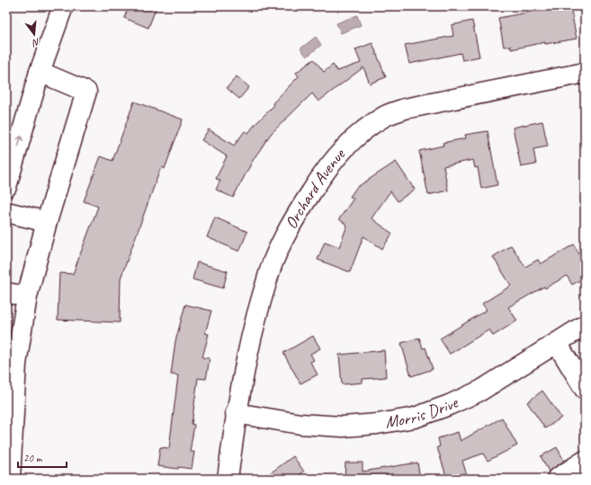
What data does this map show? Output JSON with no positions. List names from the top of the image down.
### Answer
{
  "streets": {
    "main road": ["Orchard Avenue", "Morris Drive"]
  },
  "crossings": [
    ["Orchard Avenue", "Morris Drive"]
  ],
  "scale_bar": "20 m",
  "north": "bottom"
}
